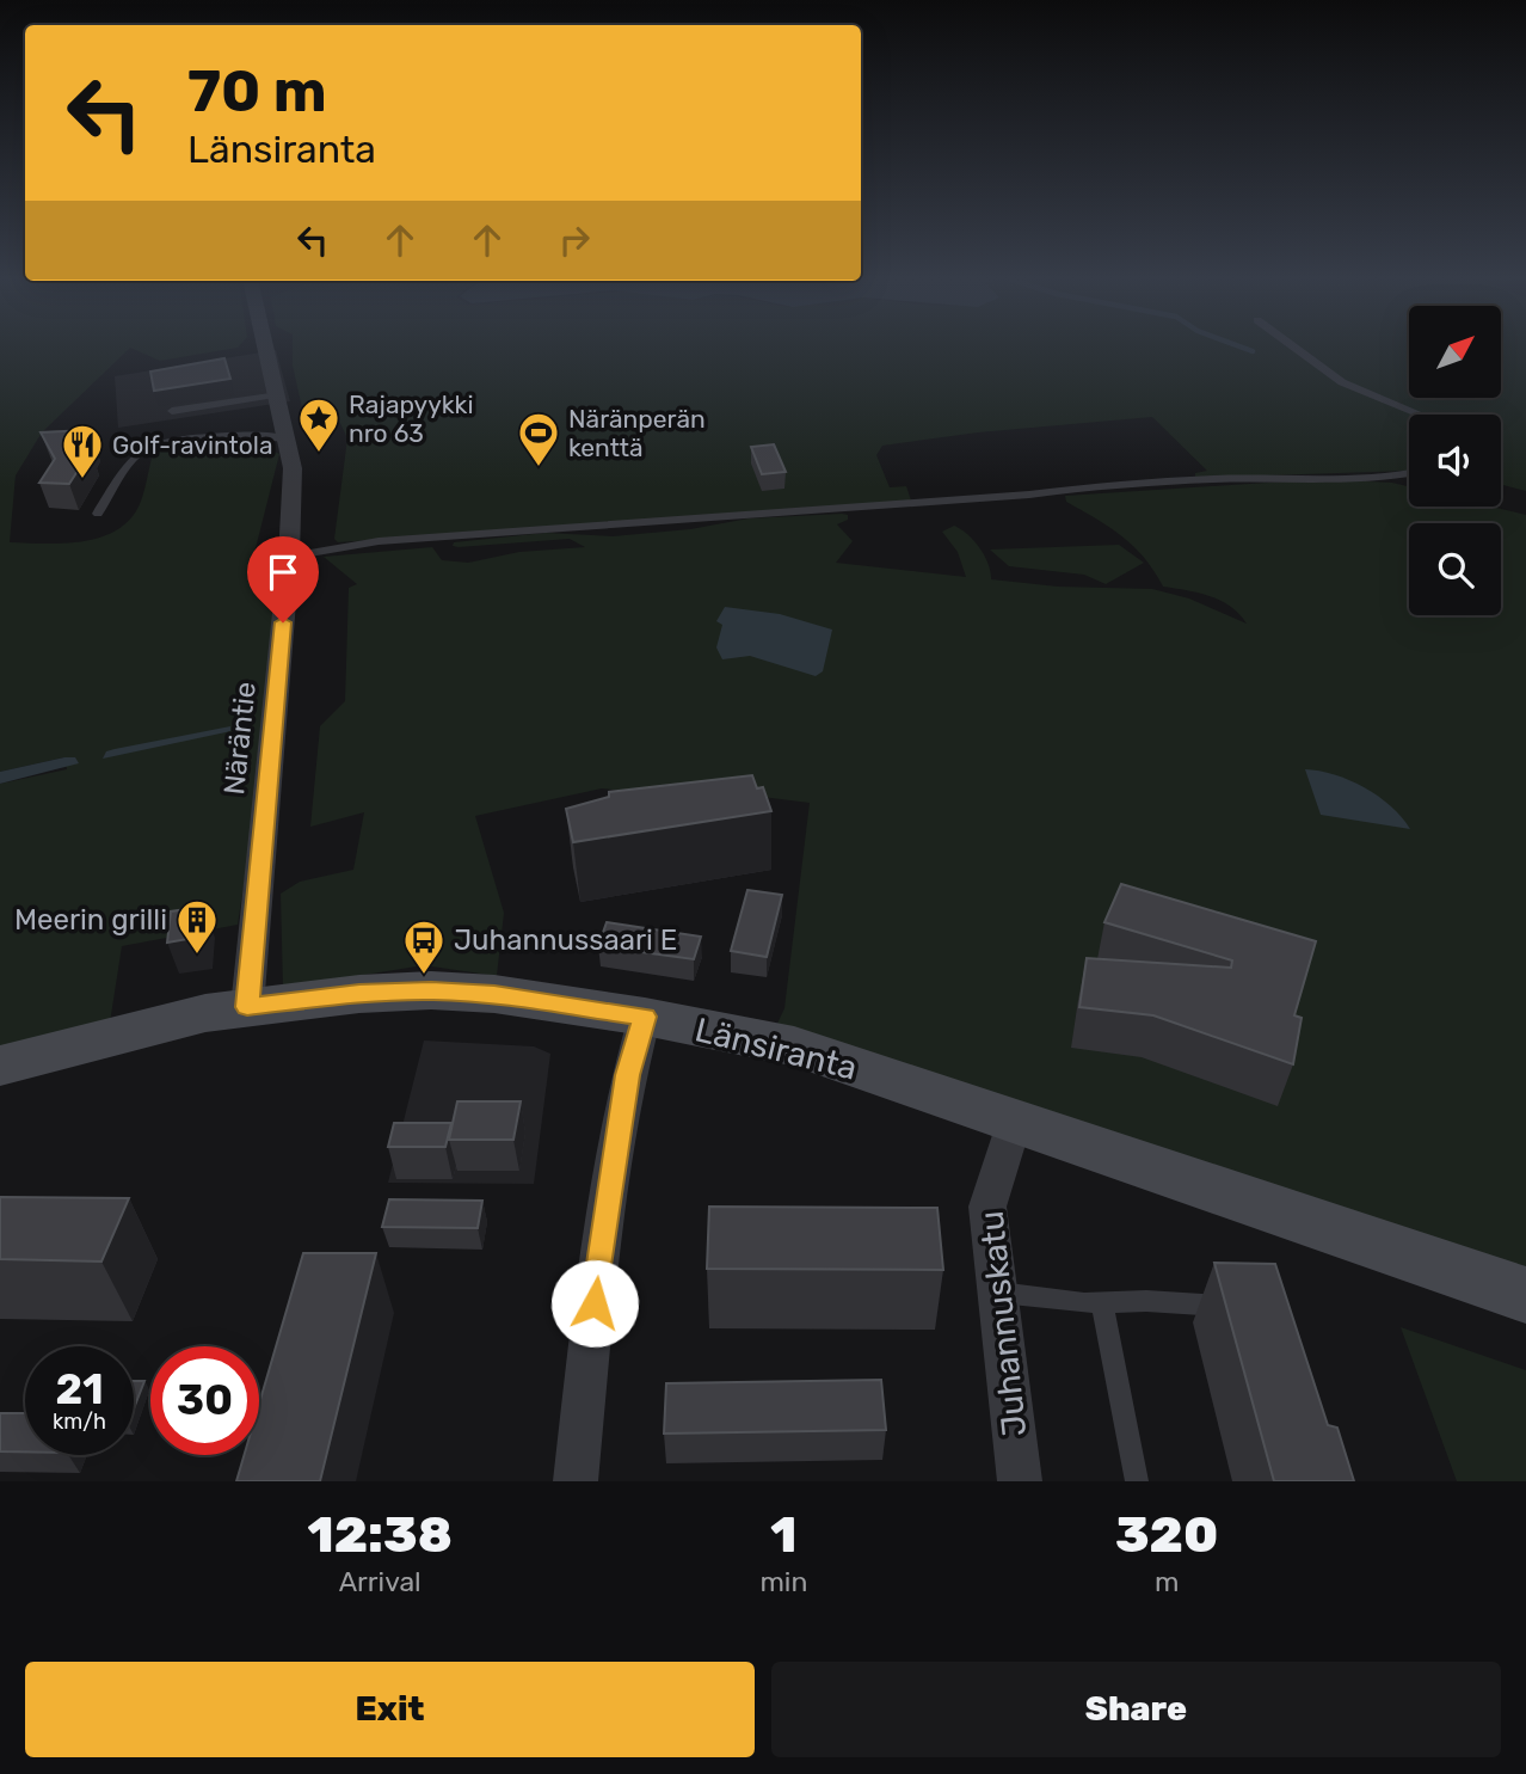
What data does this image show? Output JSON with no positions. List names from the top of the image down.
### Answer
{
  "streets": {
    "street": ["Näräntie", "Länsiranta", "Juhannuskatu"]
  },
  "crossings": [
    ["Näräntie", "Länsiranta"],
    ["Länsiranta", "Juhannuskatu"]
  ],
  "places": {
    "place": ["Rajapyykki nro 63"],
    "sports": ["Näränperän kenttä"],
    "restaurant": ["Golf-ravintola"],
    "building": ["Meerin grilli"],
    "bus stop": ["Juhannussaari E"]
  },
  "north": "top right",
  "page": {
    "turn": ["70 m", "Länsiranta"],
    "speed": "21 km/h",
    "limit": "30",
    "eta": [
      "12:38",
      "Arrival",
      "1",
      "min",
      "320",
      "m"
    ],
    "buttons": ["Exit", "Share"]
  }
}
